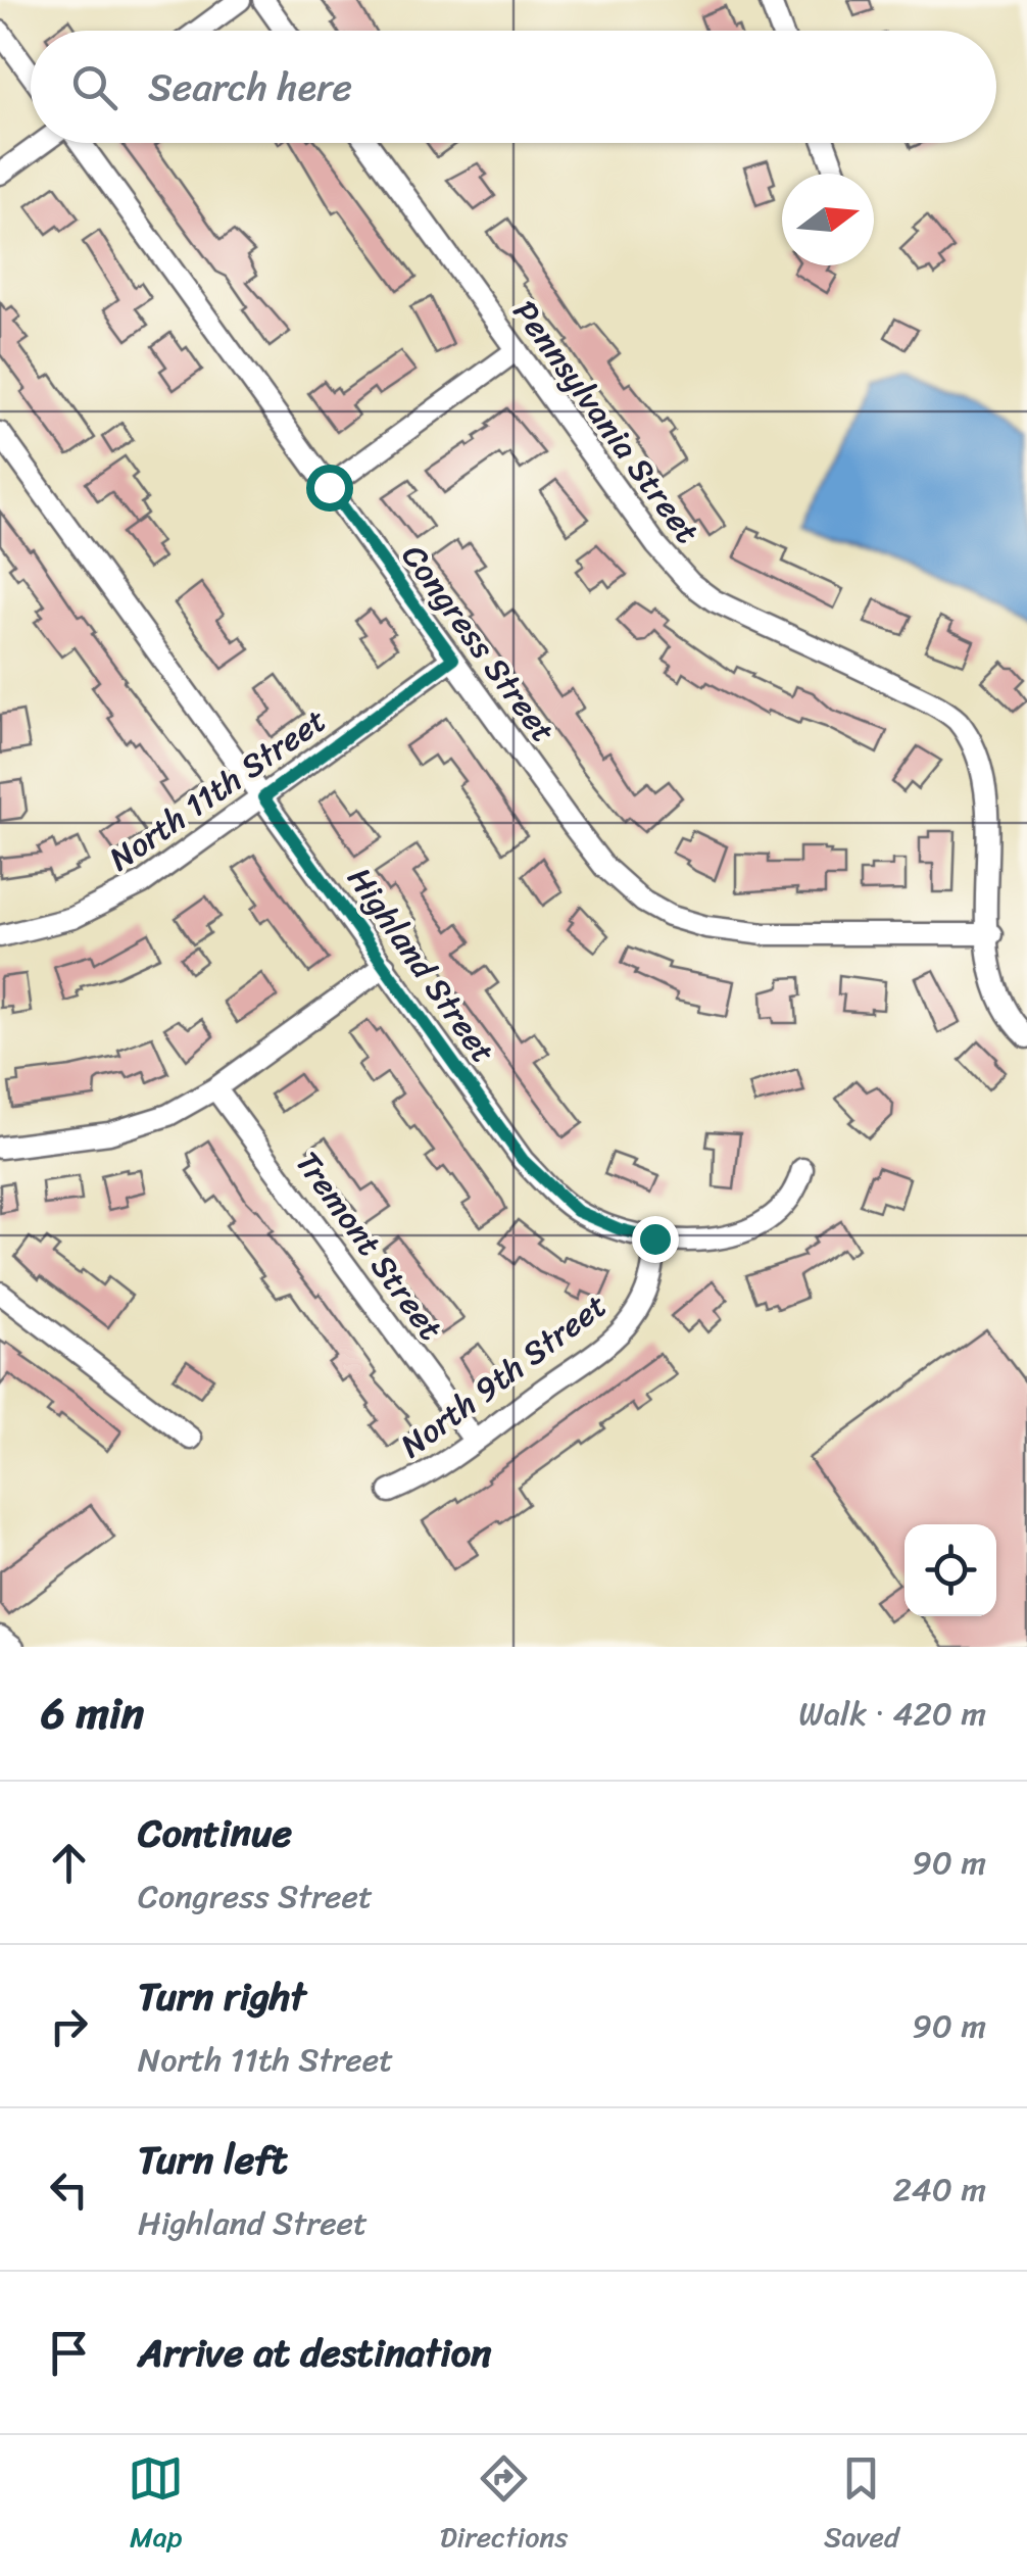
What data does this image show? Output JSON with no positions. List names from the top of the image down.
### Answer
{
  "streets": {
    "street": [
      "Pennsylvania Street",
      "Congress Street",
      "North 11th Street",
      "Highland Street",
      "Tremont Street",
      "North 9th Street"
    ]
  },
  "crossings": [
    ["Pennsylvania Street", "Congress Street"],
    ["Congress Street", "North 11th Street"],
    ["North 11th Street", "Highland Street"],
    ["Highland Street", "North 9th Street"],
    ["Tremont Street", "North 9th Street"]
  ],
  "north": "right",
  "page": {
    "search": "Search here",
    "heading": ["6 min", "Walk · 420 m"],
    "list": [
      ["Continue", "Congress Street", "90 m"],
      ["Turn right", "North 11th Street", "90 m"],
      ["Turn left", "Highland Street", "240 m"],
      "Arrive at destination"
    ],
    "nav": ["Map", "Directions", "Saved"]
  }
}
